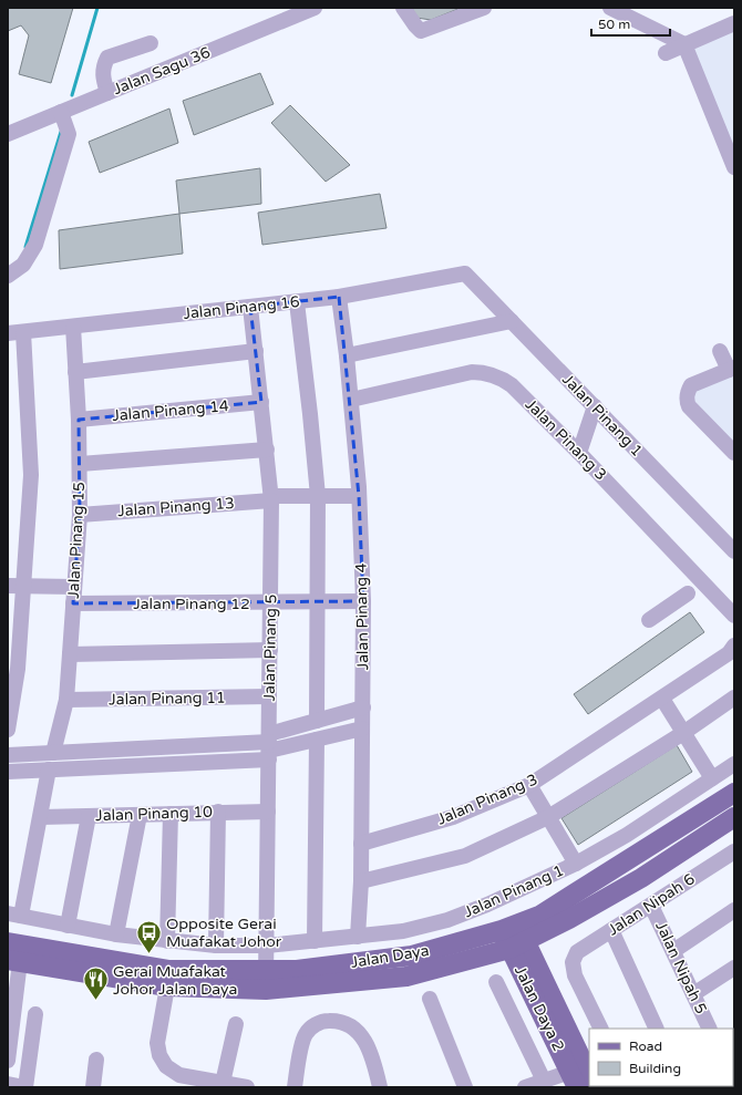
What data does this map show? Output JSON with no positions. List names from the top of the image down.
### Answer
{
  "streets": {
    "main road": ["Jalan Daya", "Jalan Daya 2"],
    "street": [
      "Jalan Sagu 36",
      "Jalan Pinang 16",
      "Jalan Pinang 14",
      "Jalan Pinang 1",
      "Jalan Pinang 3",
      "Jalan Pinang 13",
      "Jalan Pinang 15",
      "Jalan Pinang 12",
      "Jalan Pinang 4",
      "Jalan Pinang 5",
      "Jalan Pinang 11",
      "Jalan Pinang 10",
      "Jalan Nipah 6",
      "Jalan Nipah 5"
    ]
  },
  "crossings": [
    ["Jalan Pinang 16", "Jalan Pinang 1"],
    ["Jalan Pinang 16", "Jalan Pinang 15"],
    ["Jalan Pinang 16", "Jalan Pinang 4"],
    ["Jalan Pinang 16", "Jalan Pinang 5"],
    ["Jalan Pinang 14", "Jalan Pinang 15"],
    ["Jalan Pinang 14", "Jalan Pinang 5"],
    ["Jalan Pinang 1", "Jalan Pinang 4"],
    ["Jalan Pinang 1", "Jalan Pinang 5"],
    ["Jalan Pinang 3", "Jalan Pinang 4"],
    ["Jalan Pinang 13", "Jalan Pinang 15"],
    ["Jalan Pinang 13", "Jalan Pinang 4"],
    ["Jalan Pinang 13", "Jalan Pinang 5"],
    ["Jalan Pinang 15", "Jalan Pinang 12"],
    ["Jalan Pinang 15", "Jalan Pinang 11"],
    ["Jalan Pinang 12", "Jalan Pinang 4"],
    ["Jalan Pinang 12", "Jalan Pinang 5"],
    ["Jalan Pinang 5", "Jalan Pinang 11"],
    ["Jalan Pinang 5", "Jalan Pinang 10"],
    ["Jalan Pinang 5", "Jalan Daya"],
    ["Jalan Nipah 6", "Jalan Nipah 5"],
    ["Jalan Daya", "Jalan Daya 2"]
  ],
  "places": {
    "bus stop": ["Opposite Gerai Muafakat Johor"],
    "restaurant": ["Gerai Muafakat Johor Jalan Daya"]
  },
  "legend": ["Road", "Building"],
  "scale_bar": "50 m"
}
